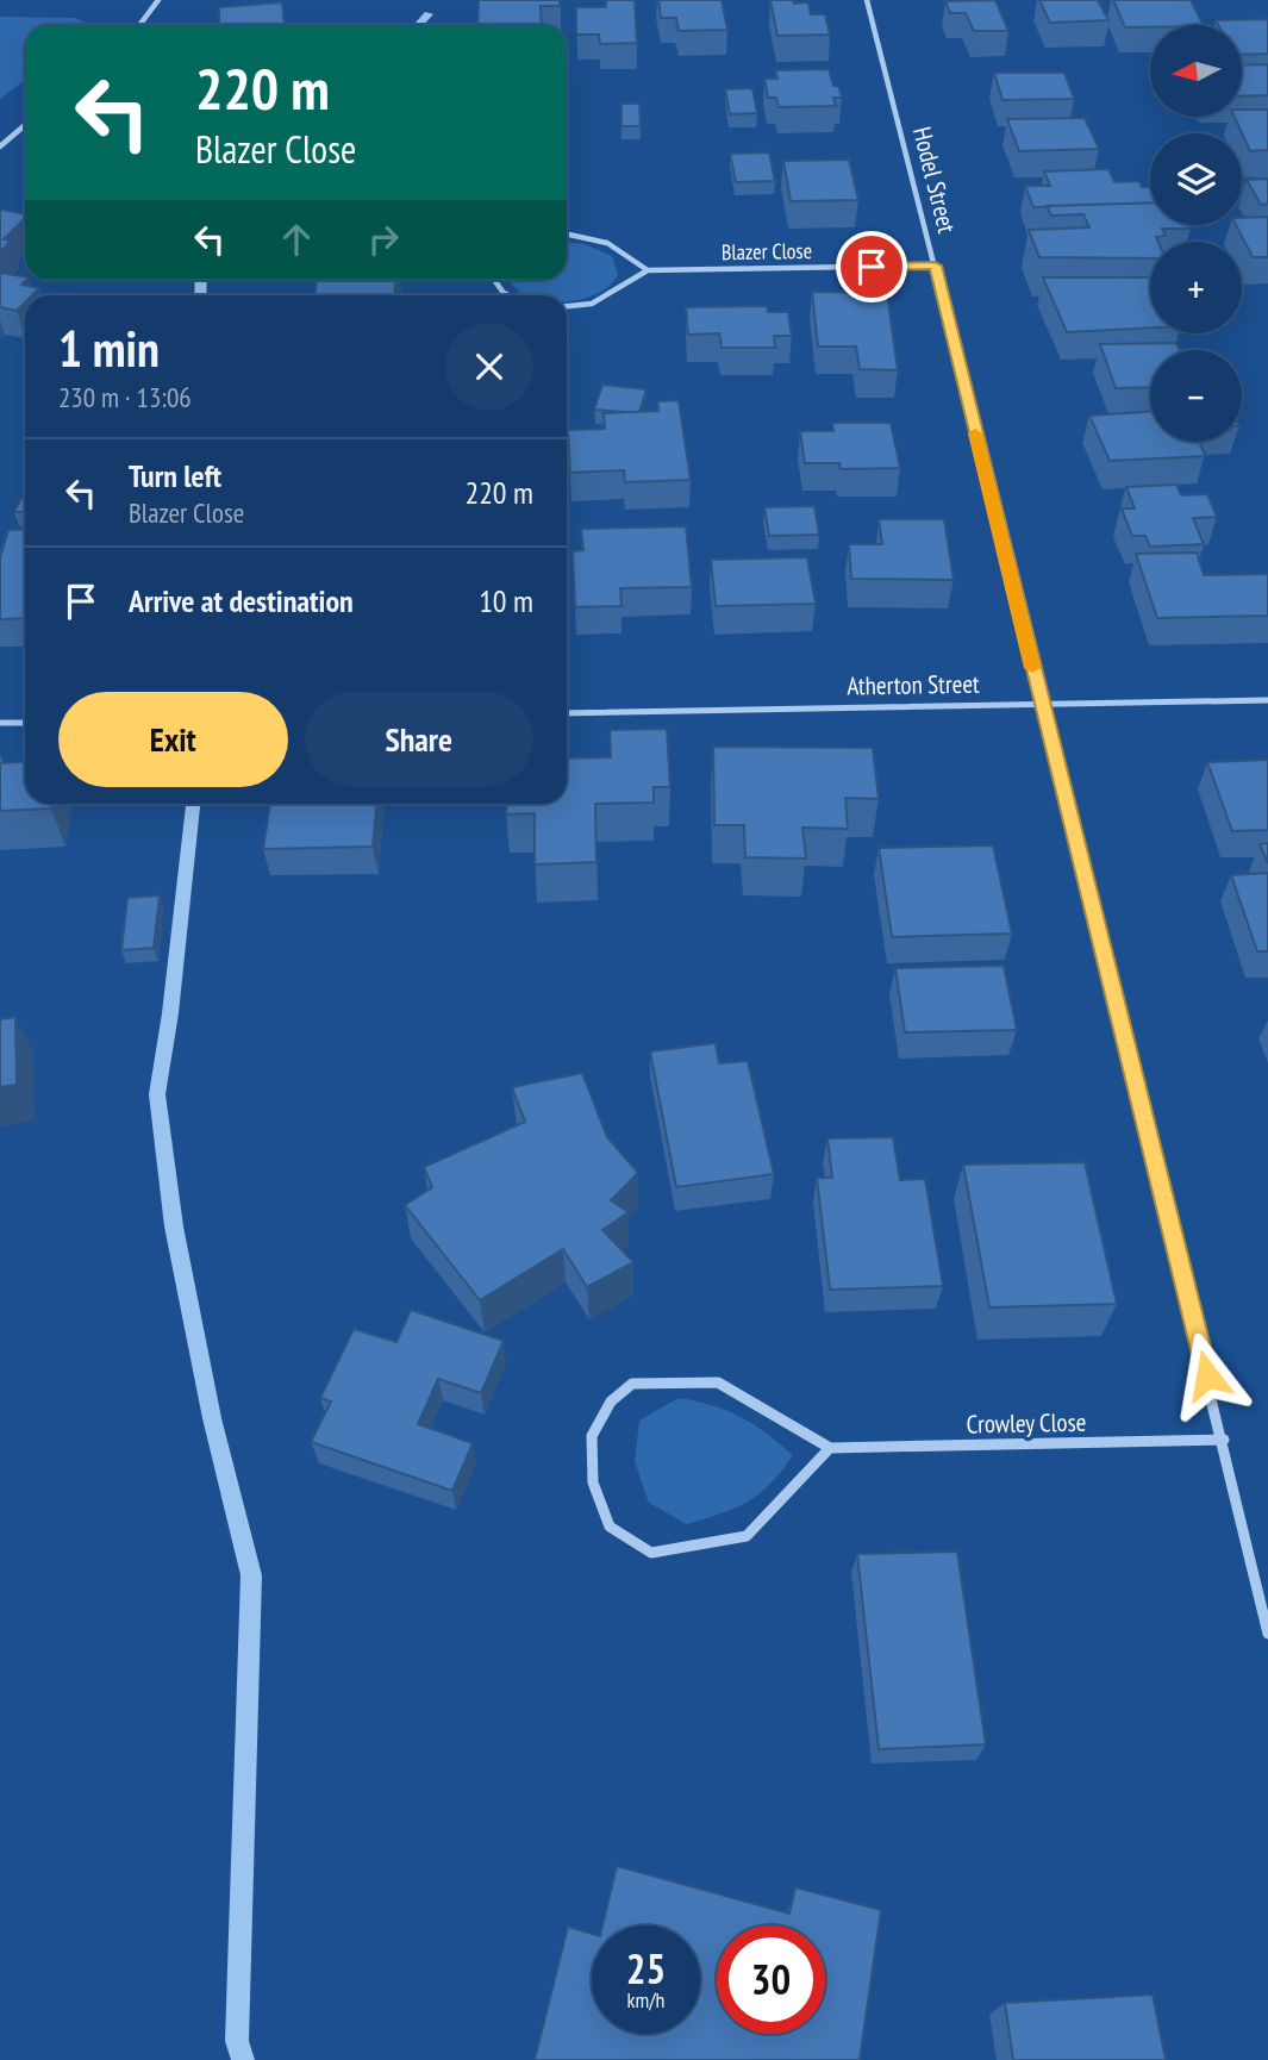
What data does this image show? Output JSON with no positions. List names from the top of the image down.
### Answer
{
  "streets": {
    "street": [
      "Hodel Street",
      "Blazer Close",
      "Atherton Street",
      "Crowley Close"
    ]
  },
  "crossings": [
    ["Hodel Street", "Blazer Close"],
    ["Hodel Street", "Atherton Street"],
    ["Hodel Street", "Crowley Close"]
  ],
  "north": "left",
  "page": {
    "map_buttons": ["+", "−"],
    "turn": ["220 m", "Blazer Close"],
    "heading": ["1 min", "230 m · 13:06"],
    "list": [
      {
        "name": "Turn left",
        "note": "Blazer Close",
        "value": "220 m"
      },
      {
        "name": "Arrive at destination",
        "value": "10 m"
      }
    ],
    "buttons": ["Exit", "Share"],
    "speed": "25 km/h",
    "limit": "30"
  }
}
